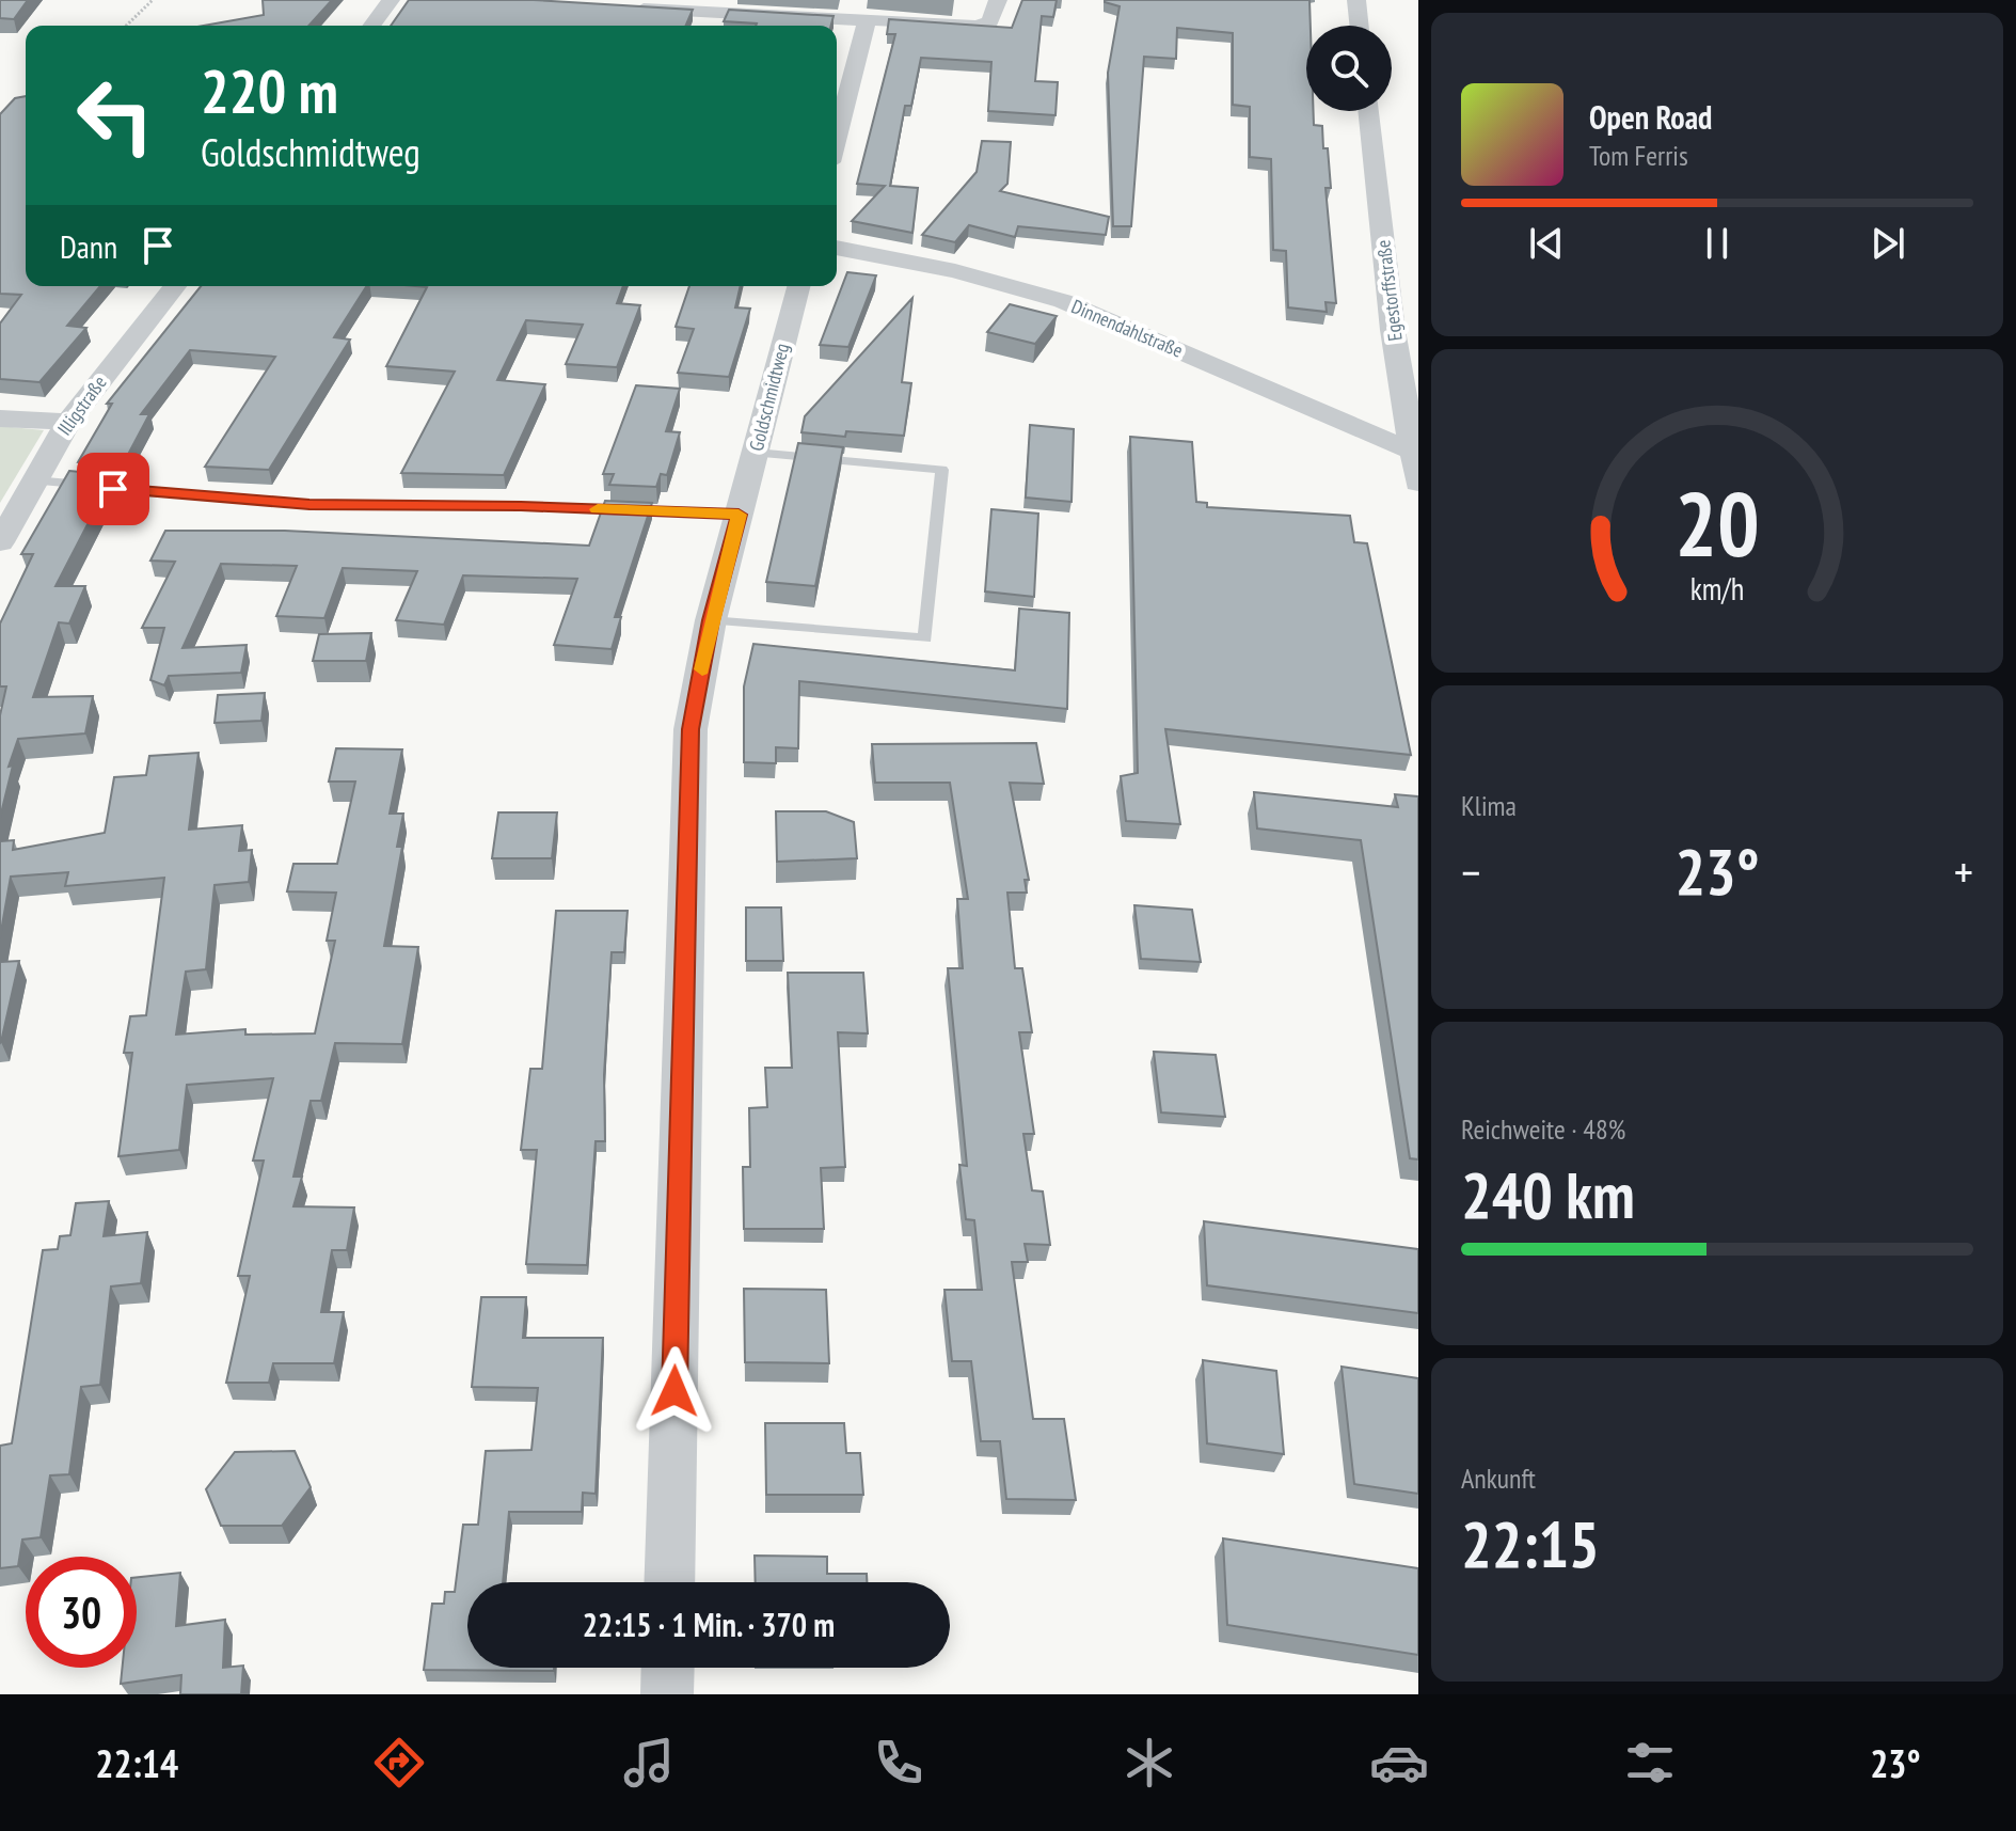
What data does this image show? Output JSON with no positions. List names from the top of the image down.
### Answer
{
  "streets": {
    "street": [
      "Egestorffstraße",
      "Dinnendahlstraße",
      "Goldschmidtweg",
      "Illigstraße"
    ]
  },
  "crossings": [
    ["Egestorffstraße", "Dinnendahlstraße"]
  ],
  "page": {
    "turn": ["220 m", "Goldschmidtweg"],
    "song": ["Open Road", "Tom Ferris"],
    "then": "Dann",
    "tile": [
      "Klima",
      ["Reichweite · 48%", "240 km"],
      ["Ankunft", "22:15"]
    ],
    "heat": ["−", "23°", "+"],
    "limit": "30",
    "trip": "22:15 · 1 Min. · 370 m",
    "tabs": ["22:14", "23°"],
    "gauge": ["20", "km/h"]
  }
}
